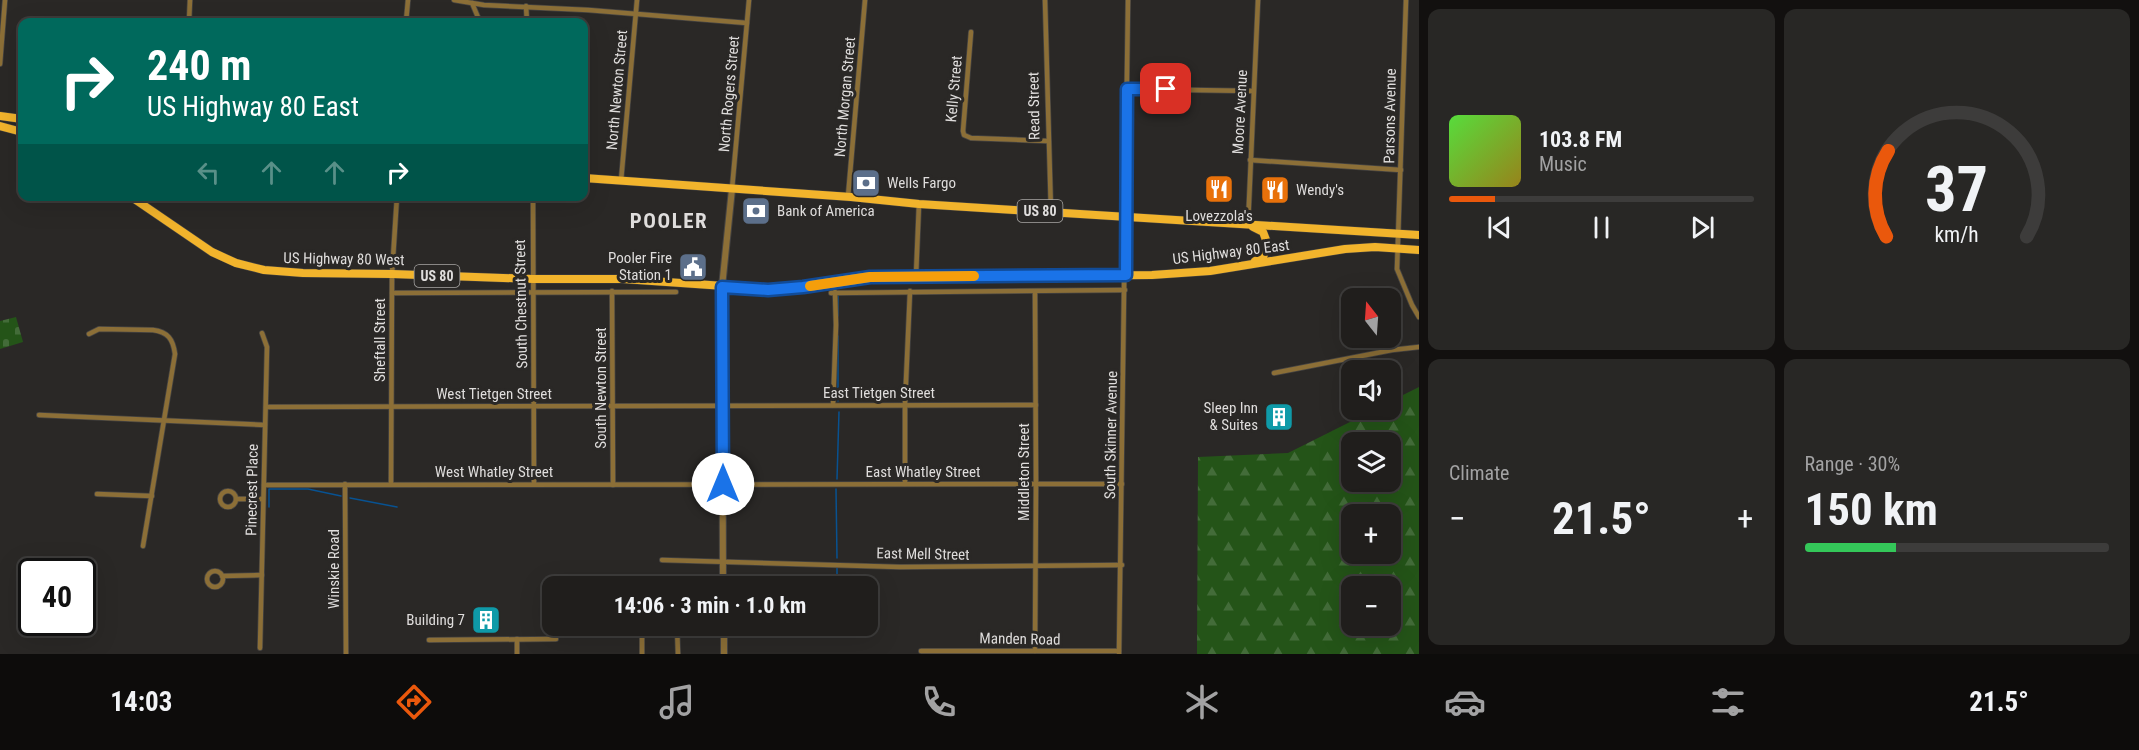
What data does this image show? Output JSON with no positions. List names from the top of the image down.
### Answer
{
  "streets": {
    "main road": ["US 80", "US Highway 80 East", "US Highway 80 West"],
    "street": [
      "Kelly Street",
      "North Newton Street",
      "North Rogers Street",
      "North Morgan Street",
      "Read Street",
      "Moore Avenue",
      "Parsons Avenue",
      "South Chestnut Street",
      "Sheftall Street",
      "South Newton Street",
      "East Tietgen Street",
      "West Tietgen Street",
      "South Skinner Avenue",
      "West Whatley Street",
      "East Whatley Street",
      "Middleton Street",
      "Pinecrest Place",
      "East Mell Street",
      "Winskie Road",
      "Manden Road"
    ]
  },
  "crossings": [
    ["Kelly Street", "Read Street"],
    ["North Newton Street", "US 80"],
    ["North Rogers Street", "US 80"],
    ["North Rogers Street", "US Highway 80 East"],
    ["North Morgan Street", "US Highway 80 East"],
    ["Read Street", "US Highway 80 East"],
    ["Moore Avenue", "US Highway 80 East"],
    ["Parsons Avenue", "US Highway 80 East"],
    ["US 80", "US Highway 80 East"],
    ["US Highway 80 East", "US Highway 80 West"],
    ["US Highway 80 East", "South Skinner Avenue"],
    ["US Highway 80 West", "South Chestnut Street"],
    ["US Highway 80 West", "Sheftall Street"],
    ["South Chestnut Street", "West Tietgen Street"],
    ["South Chestnut Street", "West Whatley Street"],
    ["Sheftall Street", "West Tietgen Street"],
    ["Sheftall Street", "West Whatley Street"],
    ["South Newton Street", "West Tietgen Street"],
    ["South Newton Street", "West Whatley Street"],
    ["East Tietgen Street", "West Tietgen Street"],
    ["East Tietgen Street", "Middleton Street"],
    ["West Tietgen Street", "Pinecrest Place"],
    ["South Skinner Avenue", "East Whatley Street"],
    ["South Skinner Avenue", "East Mell Street"],
    ["South Skinner Avenue", "Manden Road"],
    ["West Whatley Street", "East Whatley Street"],
    ["West Whatley Street", "Pinecrest Place"],
    ["West Whatley Street", "Winskie Road"],
    ["East Whatley Street", "Middleton Street"],
    ["Middleton Street", "East Mell Street"],
    ["Middleton Street", "Manden Road"]
  ],
  "districts": ["POOLER"],
  "places": {
    "bank": ["Wells Fargo", "Bank of America"],
    "restaurant": ["Lovezzola's", "Wendy's"],
    "public building": ["Pooler Fire Station 1"],
    "building": ["Sleep Inn & Suites", "Building 7"]
  },
  "north": "top",
  "page": {
    "turn": ["240 m", "US Highway 80 East"],
    "song": ["103.8 FM", "Music"],
    "map_buttons": ["+", "−"],
    "tile": [
      "Climate",
      ["Range · 30%", "150 km"]
    ],
    "heat": ["−", "21.5°", "+"],
    "limit": "40",
    "trip": "14:06 · 3 min · 1.0 km",
    "tabs": ["14:03", "21.5°"],
    "gauge": ["37", "km/h"]
  }
}
